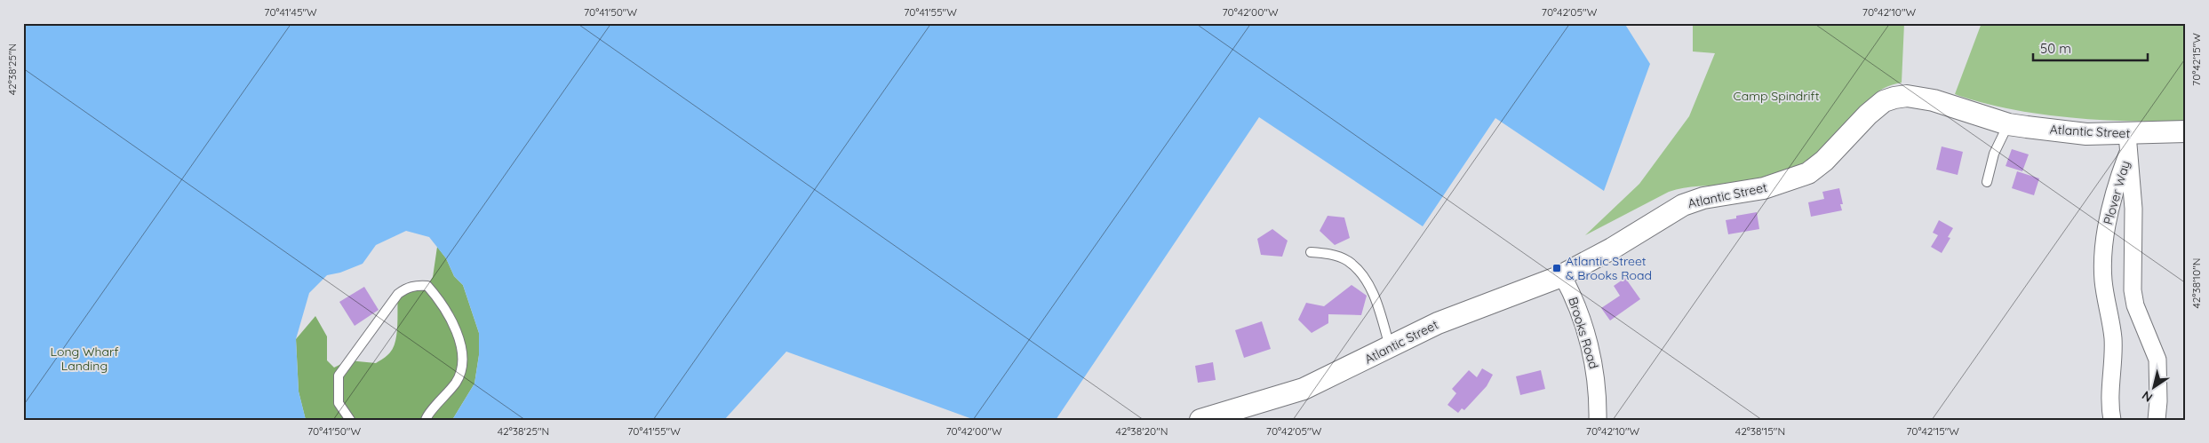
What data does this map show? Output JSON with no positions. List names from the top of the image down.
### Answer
{
  "streets": {
    "street": ["Atlantic Street", "Plover Way", "Brooks Road"]
  },
  "crossings": [
    ["Atlantic Street", "Brooks Road"]
  ],
  "parks": ["Camp Spindrift", "Long Wharf Landing"],
  "places": {
    "transit": ["Atlantic Street & Brooks Road"]
  },
  "scale_bar": "50 m",
  "north": "bottom left",
  "coordinates": [
    "70°41'45\"W",
    "70°41'50\"W",
    "70°41'55\"W",
    "70°42'00\"W",
    "70°42'05\"W",
    "70°42'10\"W",
    "70°42'15\"W",
    "42°38'25\"N",
    "42°38'10\"N",
    "42°38'20\"N",
    "42°38'15\"N"
  ]
}
